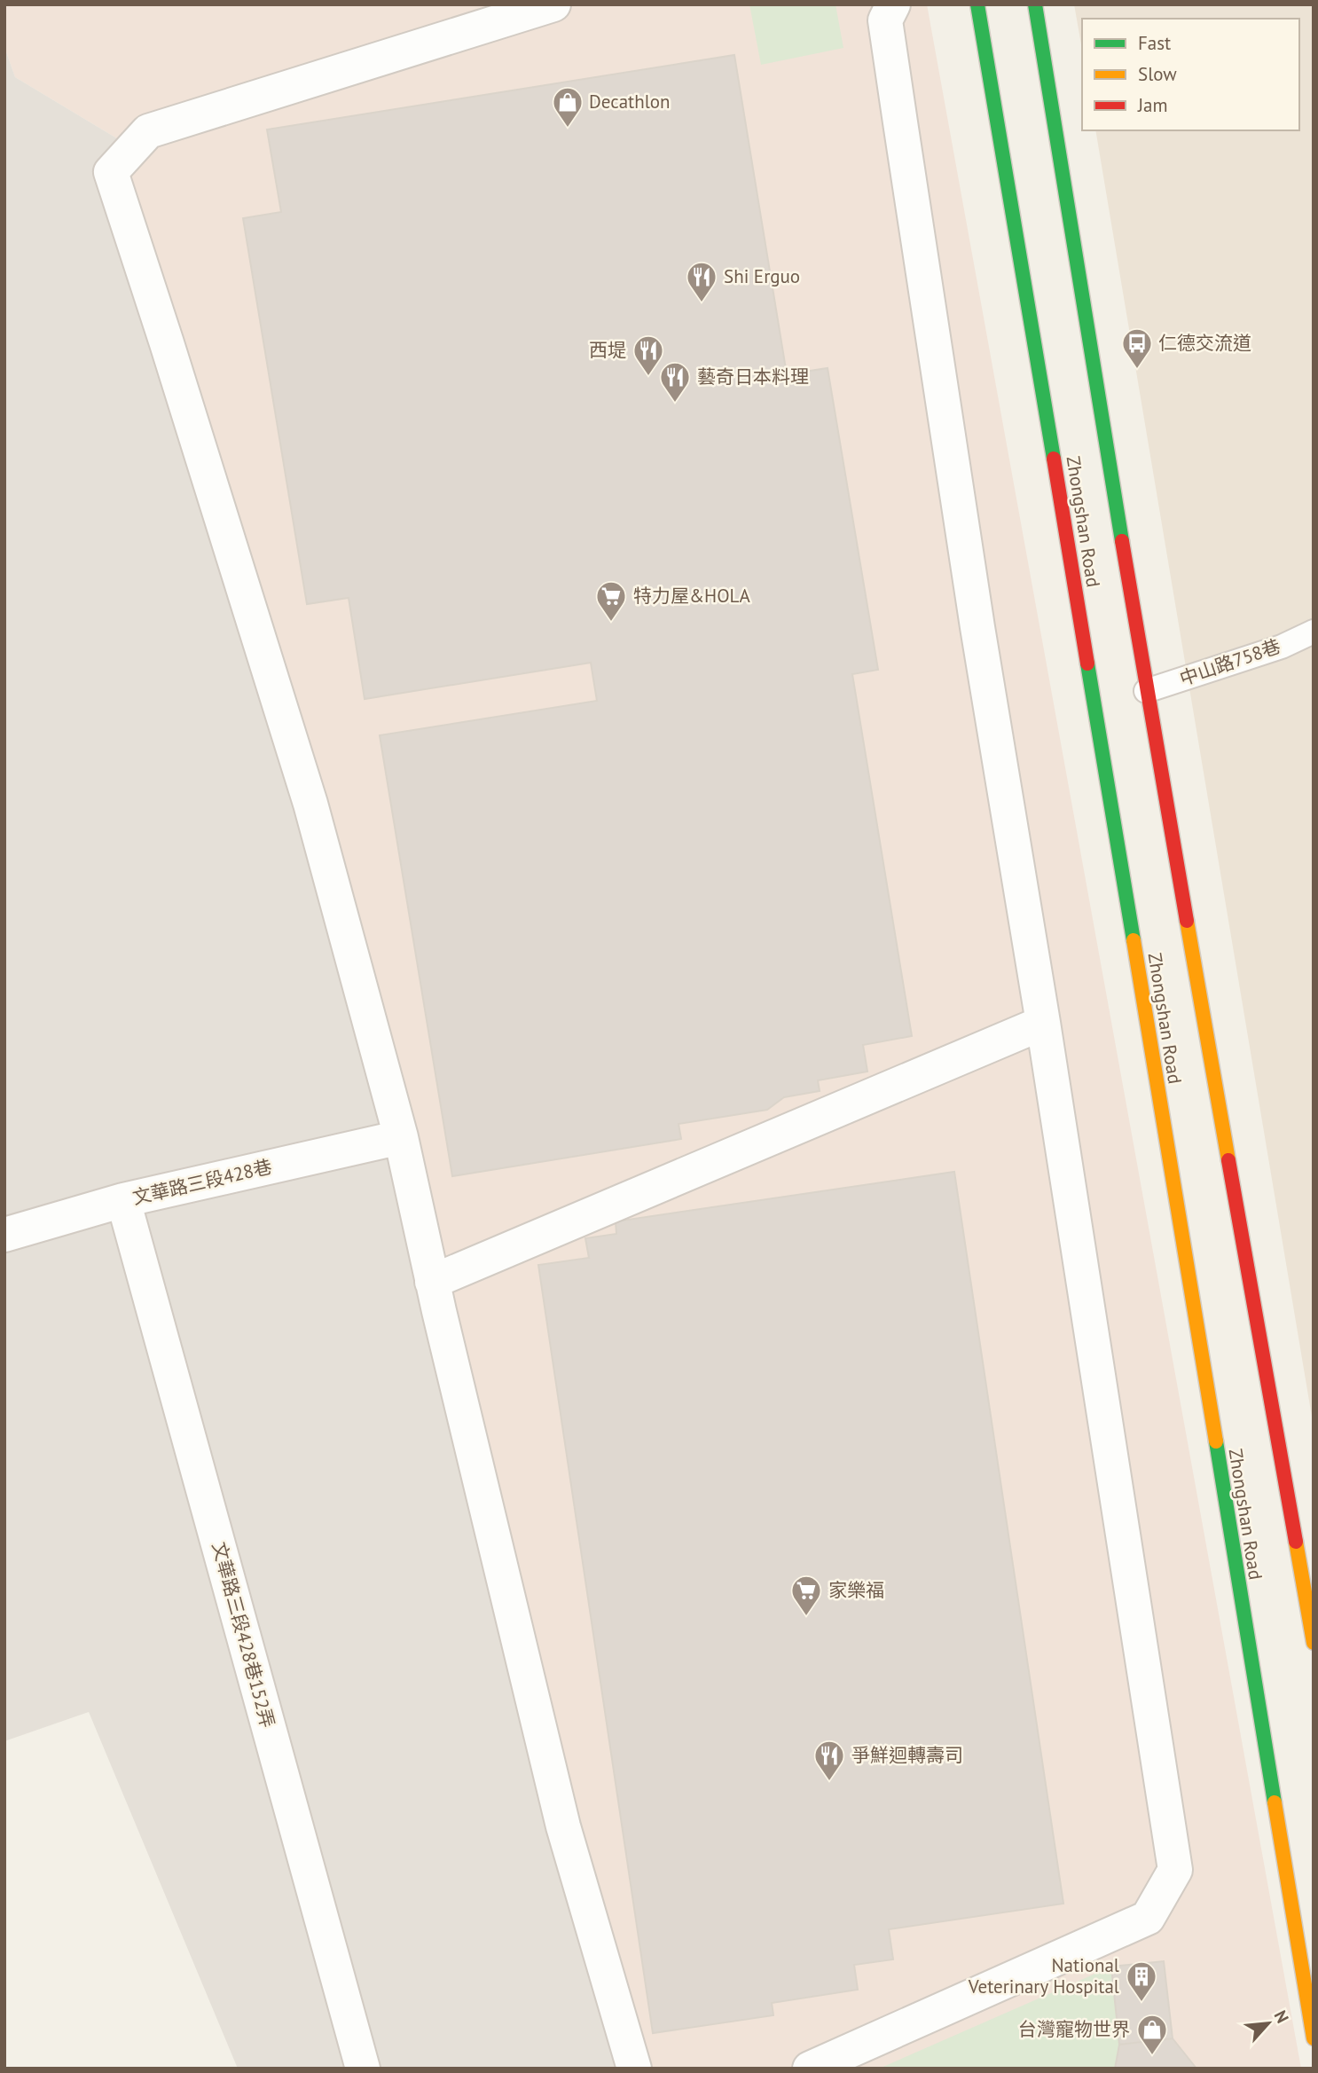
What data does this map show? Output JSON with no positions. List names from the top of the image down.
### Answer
{
  "streets": {
    "main road": ["Zhongshan Road"],
    "street": ["文華路三段428巷", "文華路三段428巷152弄"],
    "lane": ["中山路758巷"]
  },
  "crossings": [
    ["Zhongshan Road", "中山路758巷"],
    ["文華路三段428巷", "文華路三段428巷152弄"]
  ],
  "places": {
    "shop": ["Decathlon", "台灣寵物世界"],
    "restaurant": [
      "Shi Erguo",
      "西堤",
      "藝奇日本料理",
      "爭鮮迴轉壽司"
    ],
    "bus stop": ["仁德交流道"],
    "supermarket": ["特力屋&HOLA", "家樂福"],
    "building": ["National Veterinary Hospital"]
  },
  "legend": ["Fast", "Slow", "Jam"],
  "north": "top right"
}
